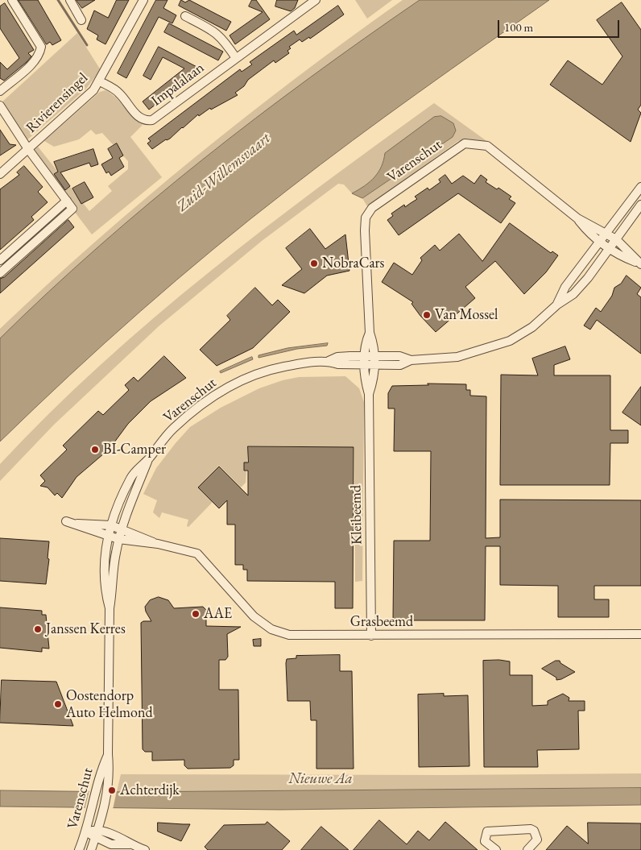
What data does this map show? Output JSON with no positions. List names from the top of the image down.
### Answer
{
  "streets": {
    "street": [
      "Impalalaan",
      "Rivierensingel",
      "Varenschut",
      "Kleibeemd",
      "Grasbeemd"
    ]
  },
  "crossings": [
    ["Impalalaan", "Rivierensingel"],
    ["Varenschut", "Kleibeemd"],
    ["Varenschut", "Grasbeemd"],
    ["Kleibeemd", "Grasbeemd"]
  ],
  "water": ["Zuid-Willemsvaart", "Nieuwe Aa"],
  "places": [
    "NobraCars",
    "Van Mossel",
    "BI-Camper",
    "AAE",
    "Janssen Kerres",
    "Oostendorp Auto Helmond",
    "Achterdijk"
  ],
  "scale_bar": "100 m"
}
